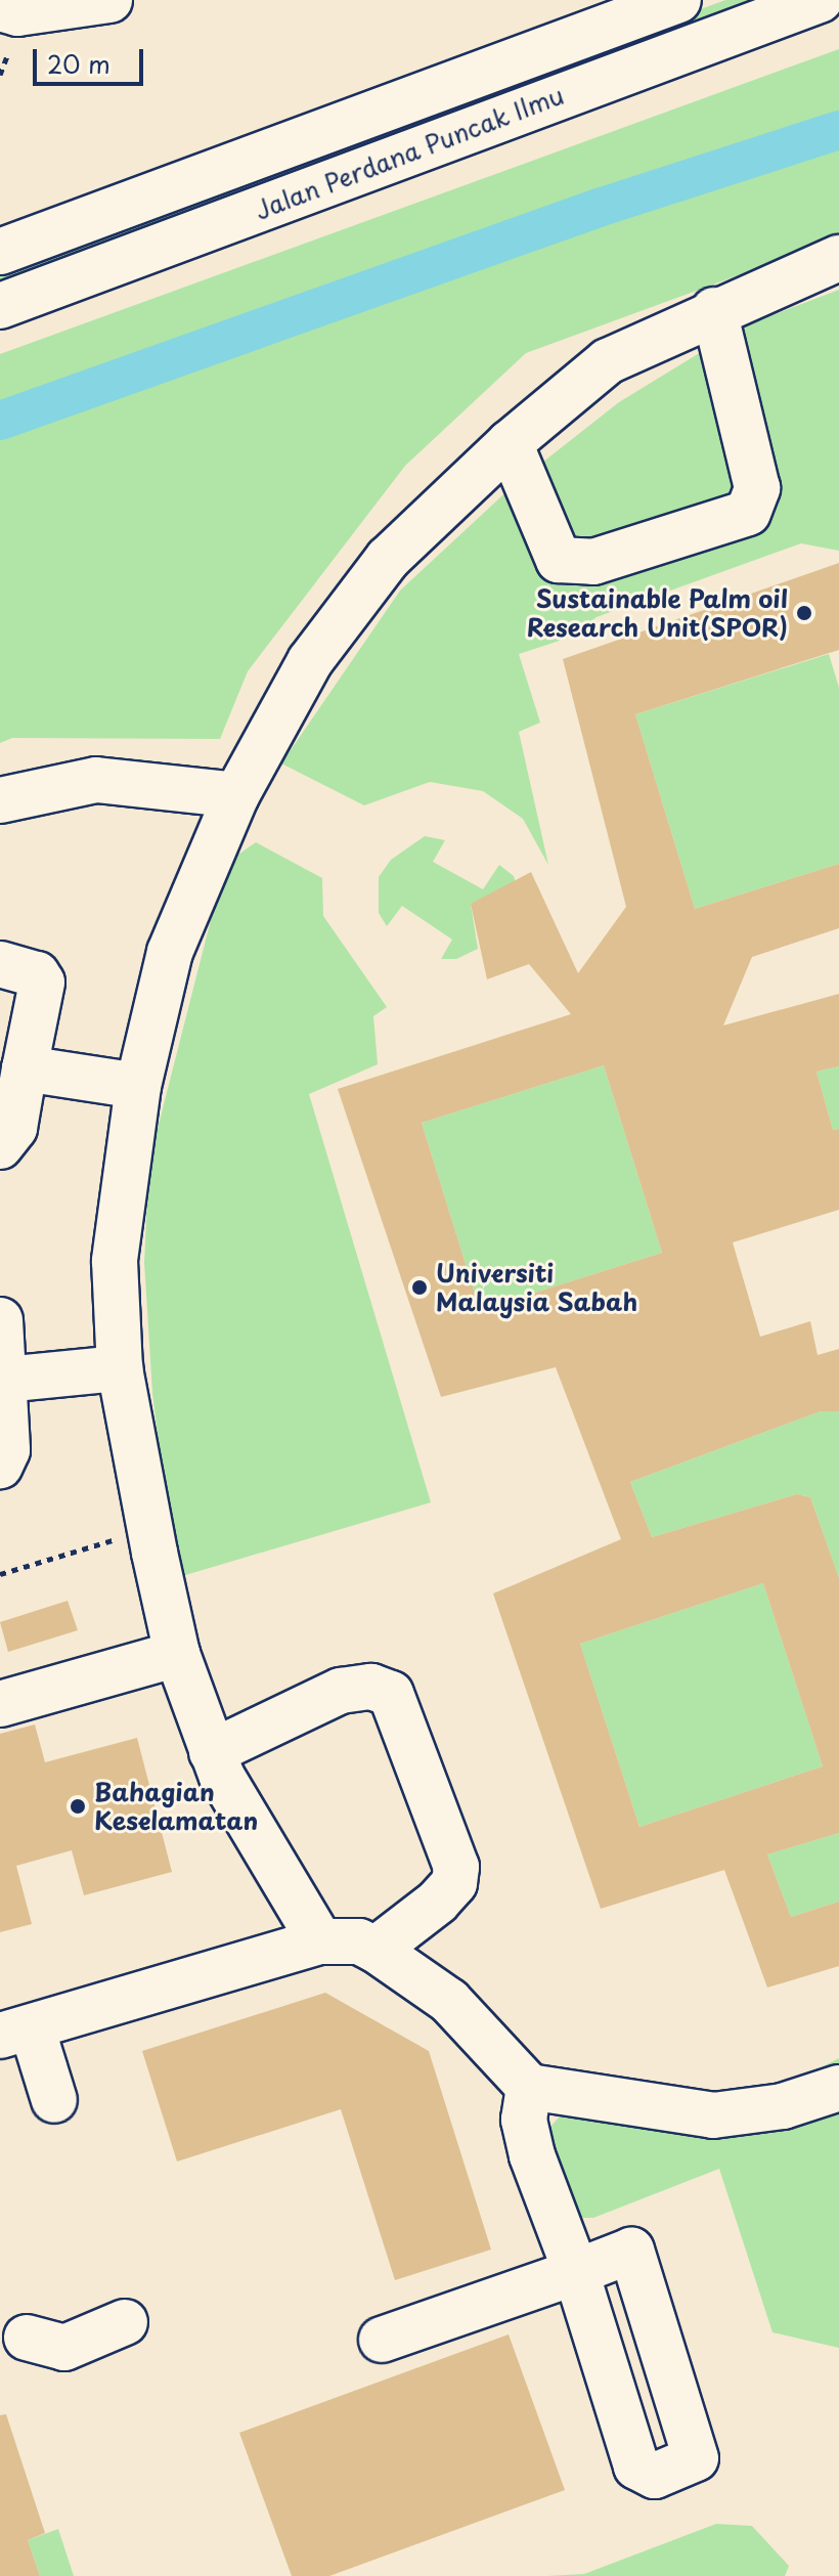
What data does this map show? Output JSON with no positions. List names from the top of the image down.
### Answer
{
  "streets": {
    "street": ["Jalan Perdana Puncak Ilmu"]
  },
  "places": ["Sustainable Palm oil Research Unit(SPOR)", "Universiti Malaysia Sabah", "Bahagian Keselamatan"],
  "scale_bar": "20 m"
}
